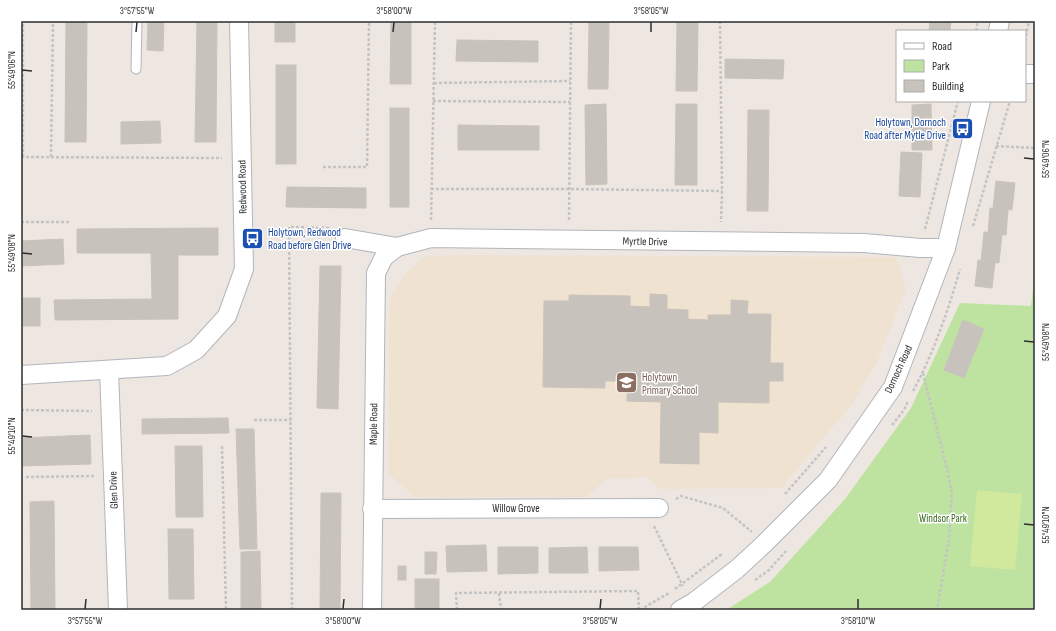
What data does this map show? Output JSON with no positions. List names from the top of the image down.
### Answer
{
  "streets": {
    "street": [
      "Redwood Road",
      "Myrtle Drive",
      "Dornoch Road",
      "Maple Road",
      "Glen Drive",
      "Willow Grove"
    ]
  },
  "crossings": [
    ["Redwood Road", "Glen Drive"],
    ["Myrtle Drive", "Dornoch Road"],
    ["Myrtle Drive", "Maple Road"],
    ["Maple Road", "Willow Grove"]
  ],
  "parks": ["Windsor Park"],
  "places": {
    "bus stop": ["Holytown, Dornoch Road after Mytle Drive", "Holytown, Redwood Road before Glen Drive"],
    "school or university": ["Holytown Primary School"]
  },
  "legend": ["Road", "Park", "Building"],
  "coordinates": [
    "3°57'55\"W",
    "3°58'00\"W",
    "3°58'05\"W",
    "55°49'06\"N",
    "55°49'08\"N",
    "55°49'10\"N",
    "3°58'10\"W"
  ]
}
